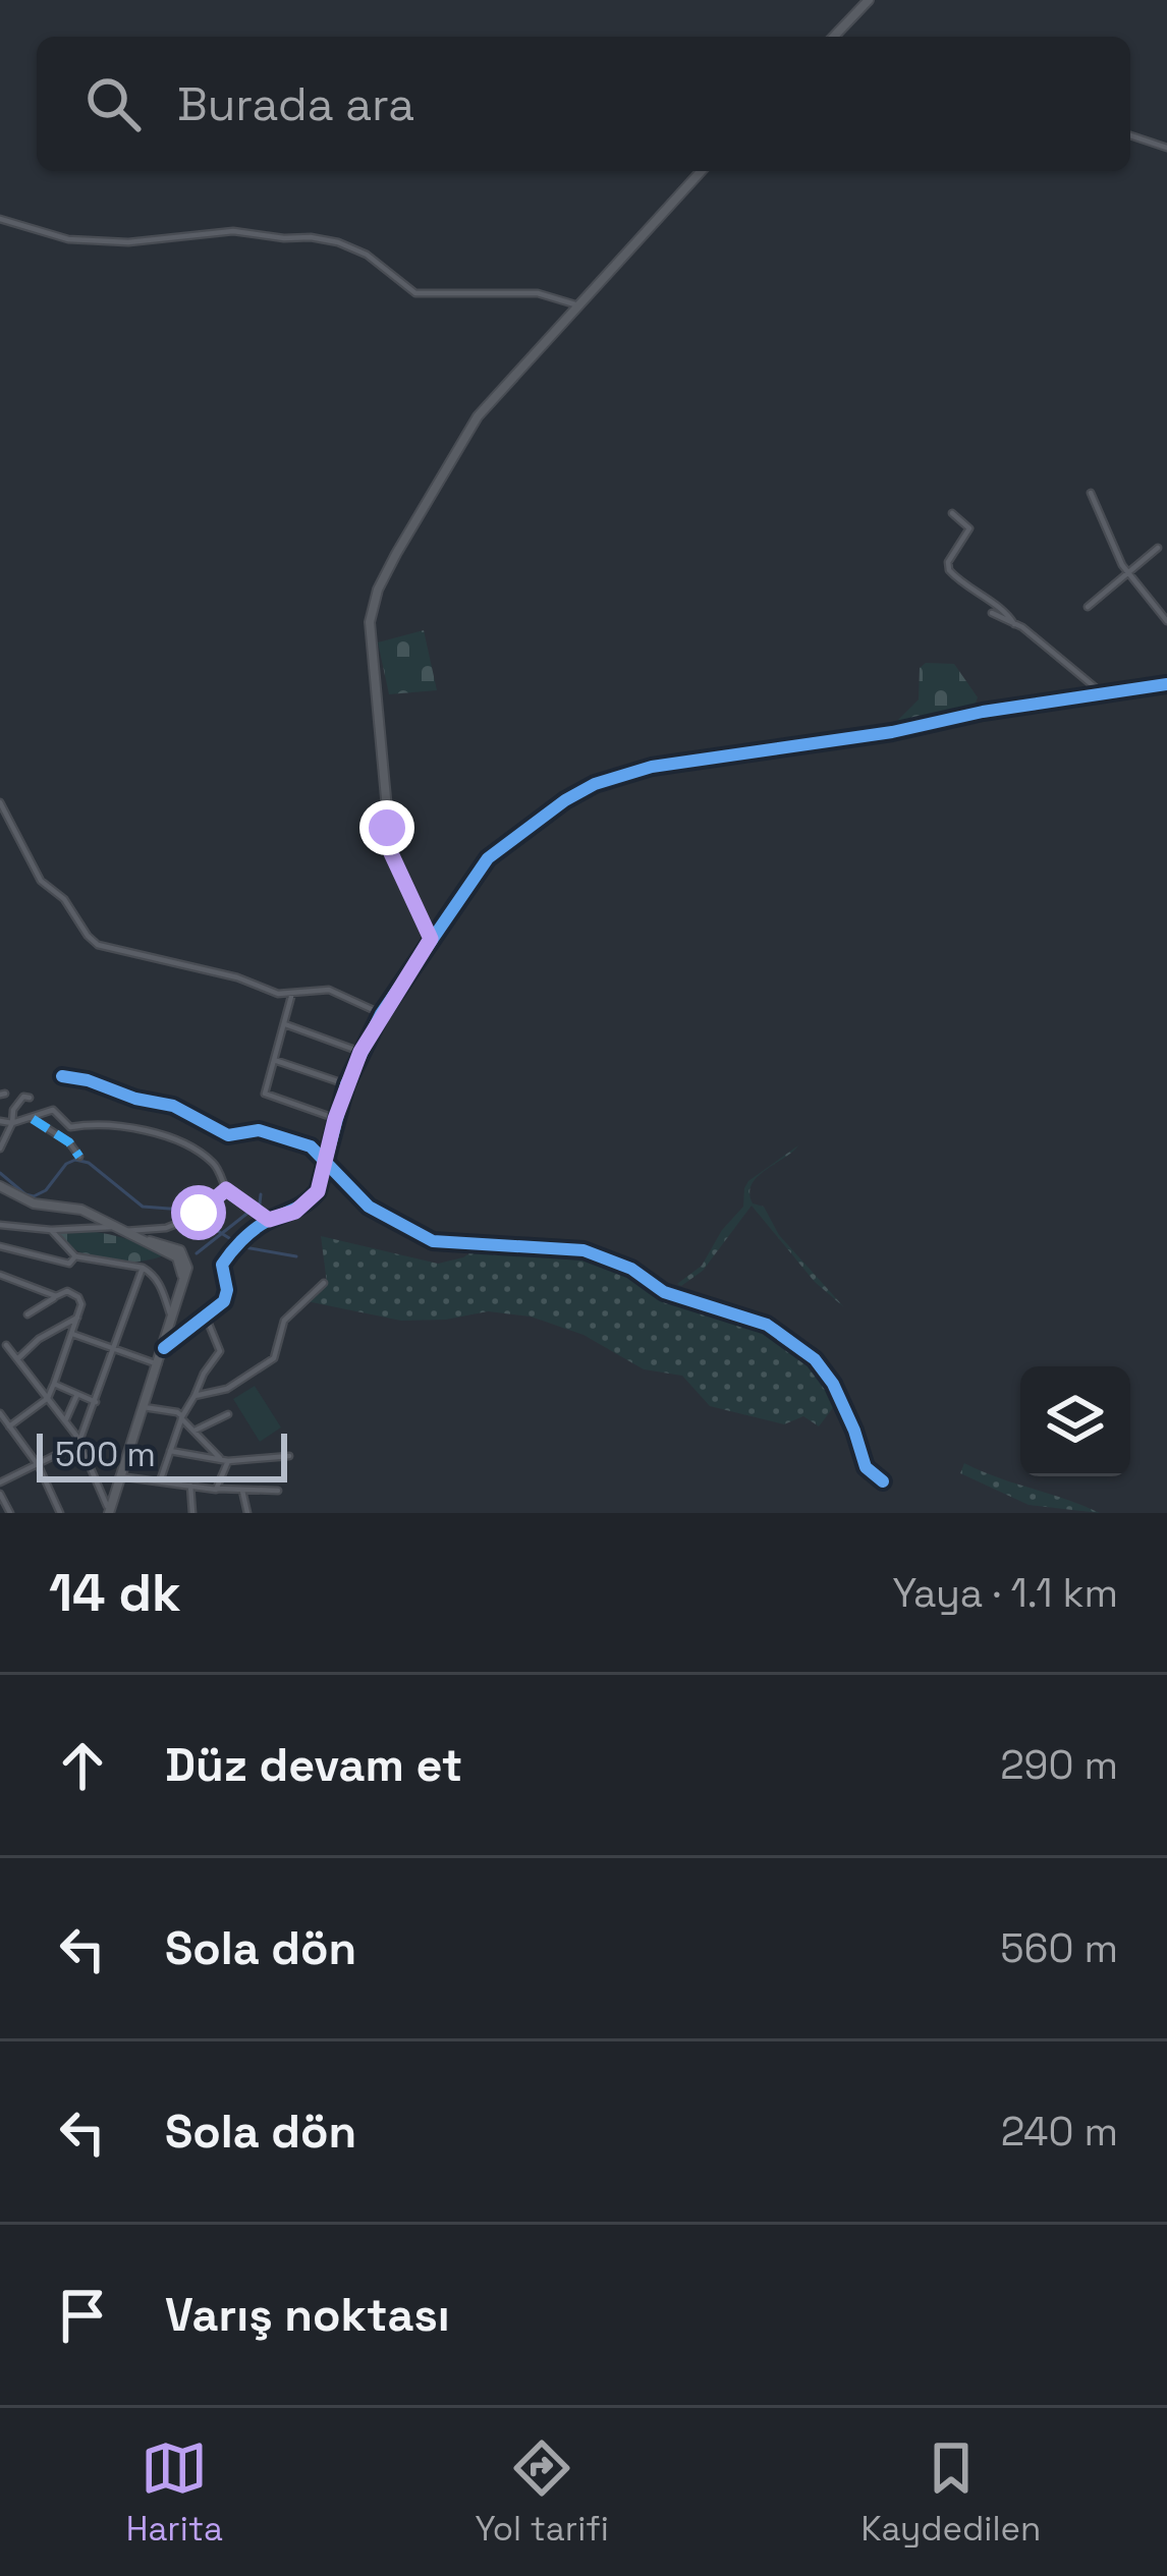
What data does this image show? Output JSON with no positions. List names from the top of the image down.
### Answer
{
  "scale_bar": "500 m",
  "page": {
    "search": "Burada ara",
    "scale": "500 m",
    "heading": ["14 dk", "Yaya · 1.1 km"],
    "list": [
      ["Düz devam et", "290 m"],
      ["Sola dön", "560 m"],
      ["Sola dön", "240 m"],
      "Varış noktası"
    ],
    "nav": ["Harita", "Yol tarifi", "Kaydedilen"]
  }
}
